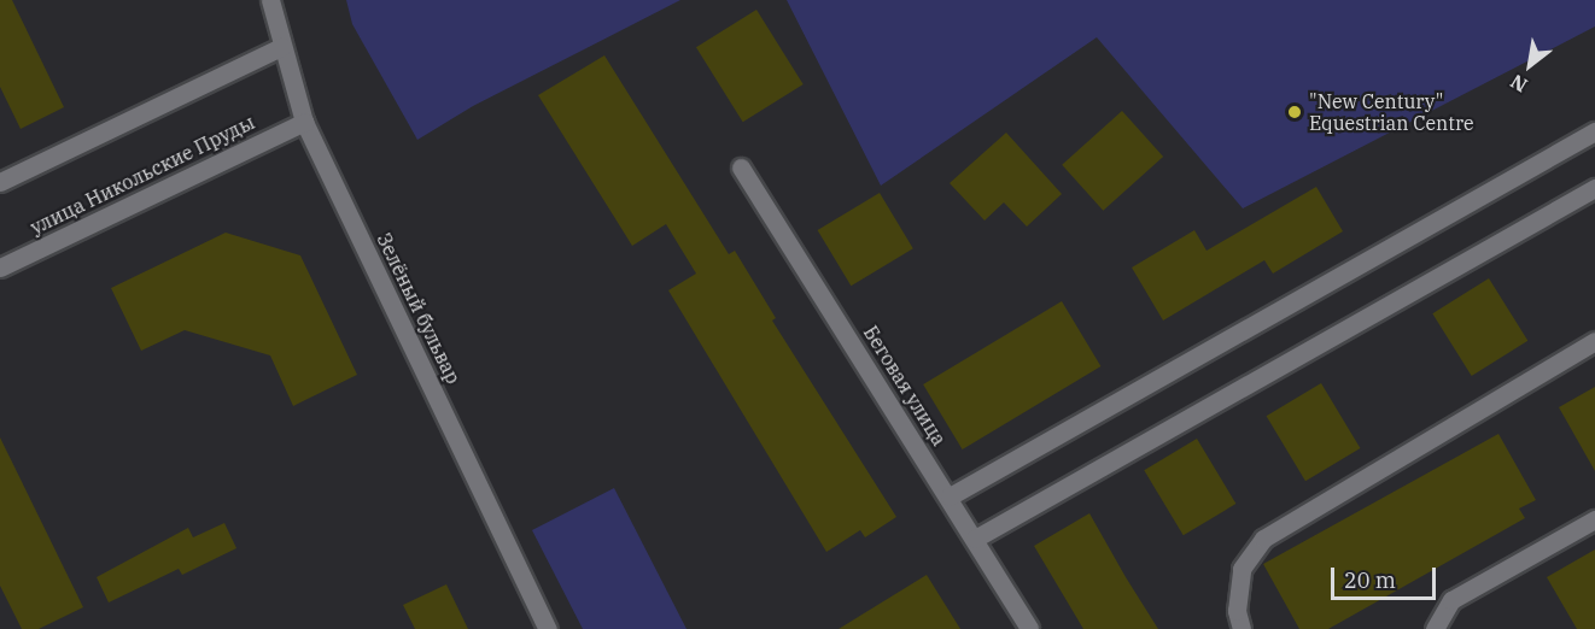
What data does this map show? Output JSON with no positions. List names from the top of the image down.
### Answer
{
  "streets": {
    "street": ["улица Никольские Пруды", "Зелёный бульвар", "Беговая улица"]
  },
  "crossings": [
    ["улица Никольские Пруды", "Зелёный бульвар"]
  ],
  "places": ["\"New Century\" Equestrian Centre"],
  "scale_bar": "20 m",
  "north": "bottom left"
}
